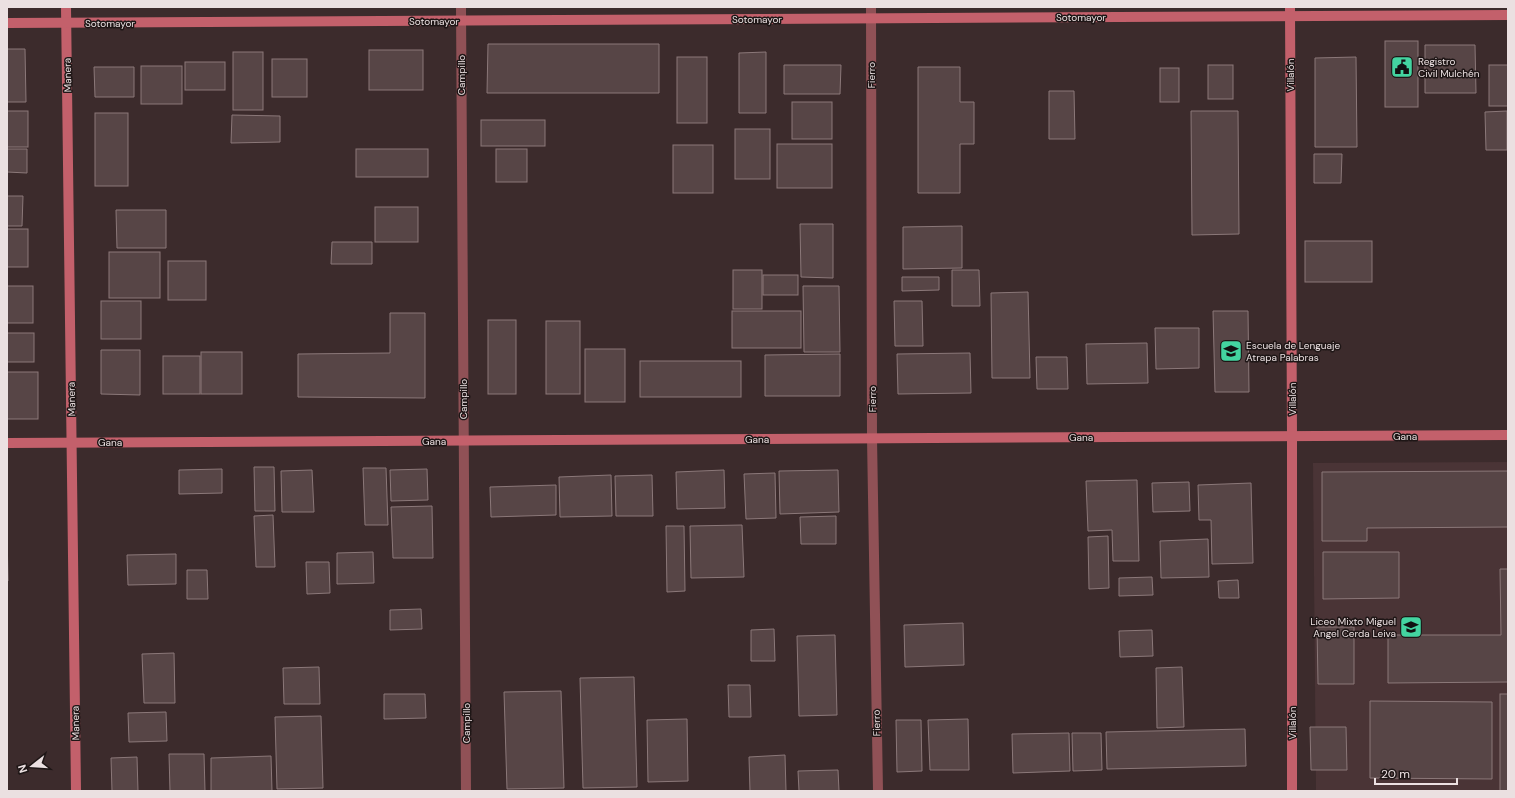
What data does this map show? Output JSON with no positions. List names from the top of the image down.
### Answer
{
  "streets": {
    "street": [
      "Sotomayor",
      "Manera",
      "Campillo",
      "Fierro",
      "Villalón",
      "Gana"
    ]
  },
  "crossings": [
    ["Sotomayor", "Manera"],
    ["Sotomayor", "Campillo"],
    ["Sotomayor", "Fierro"],
    ["Sotomayor", "Villalón"],
    ["Manera", "Gana"],
    ["Campillo", "Gana"],
    ["Fierro", "Gana"],
    ["Villalón", "Gana"]
  ],
  "places": {
    "public building": ["Registro Civil Mulchén"],
    "school or university": ["Escuela de Lenguaje Atrapa Palabras", "Liceo Mixto Miguel Angel Cerda Leiva"]
  },
  "scale_bar": "20 m",
  "north": "left"
}
